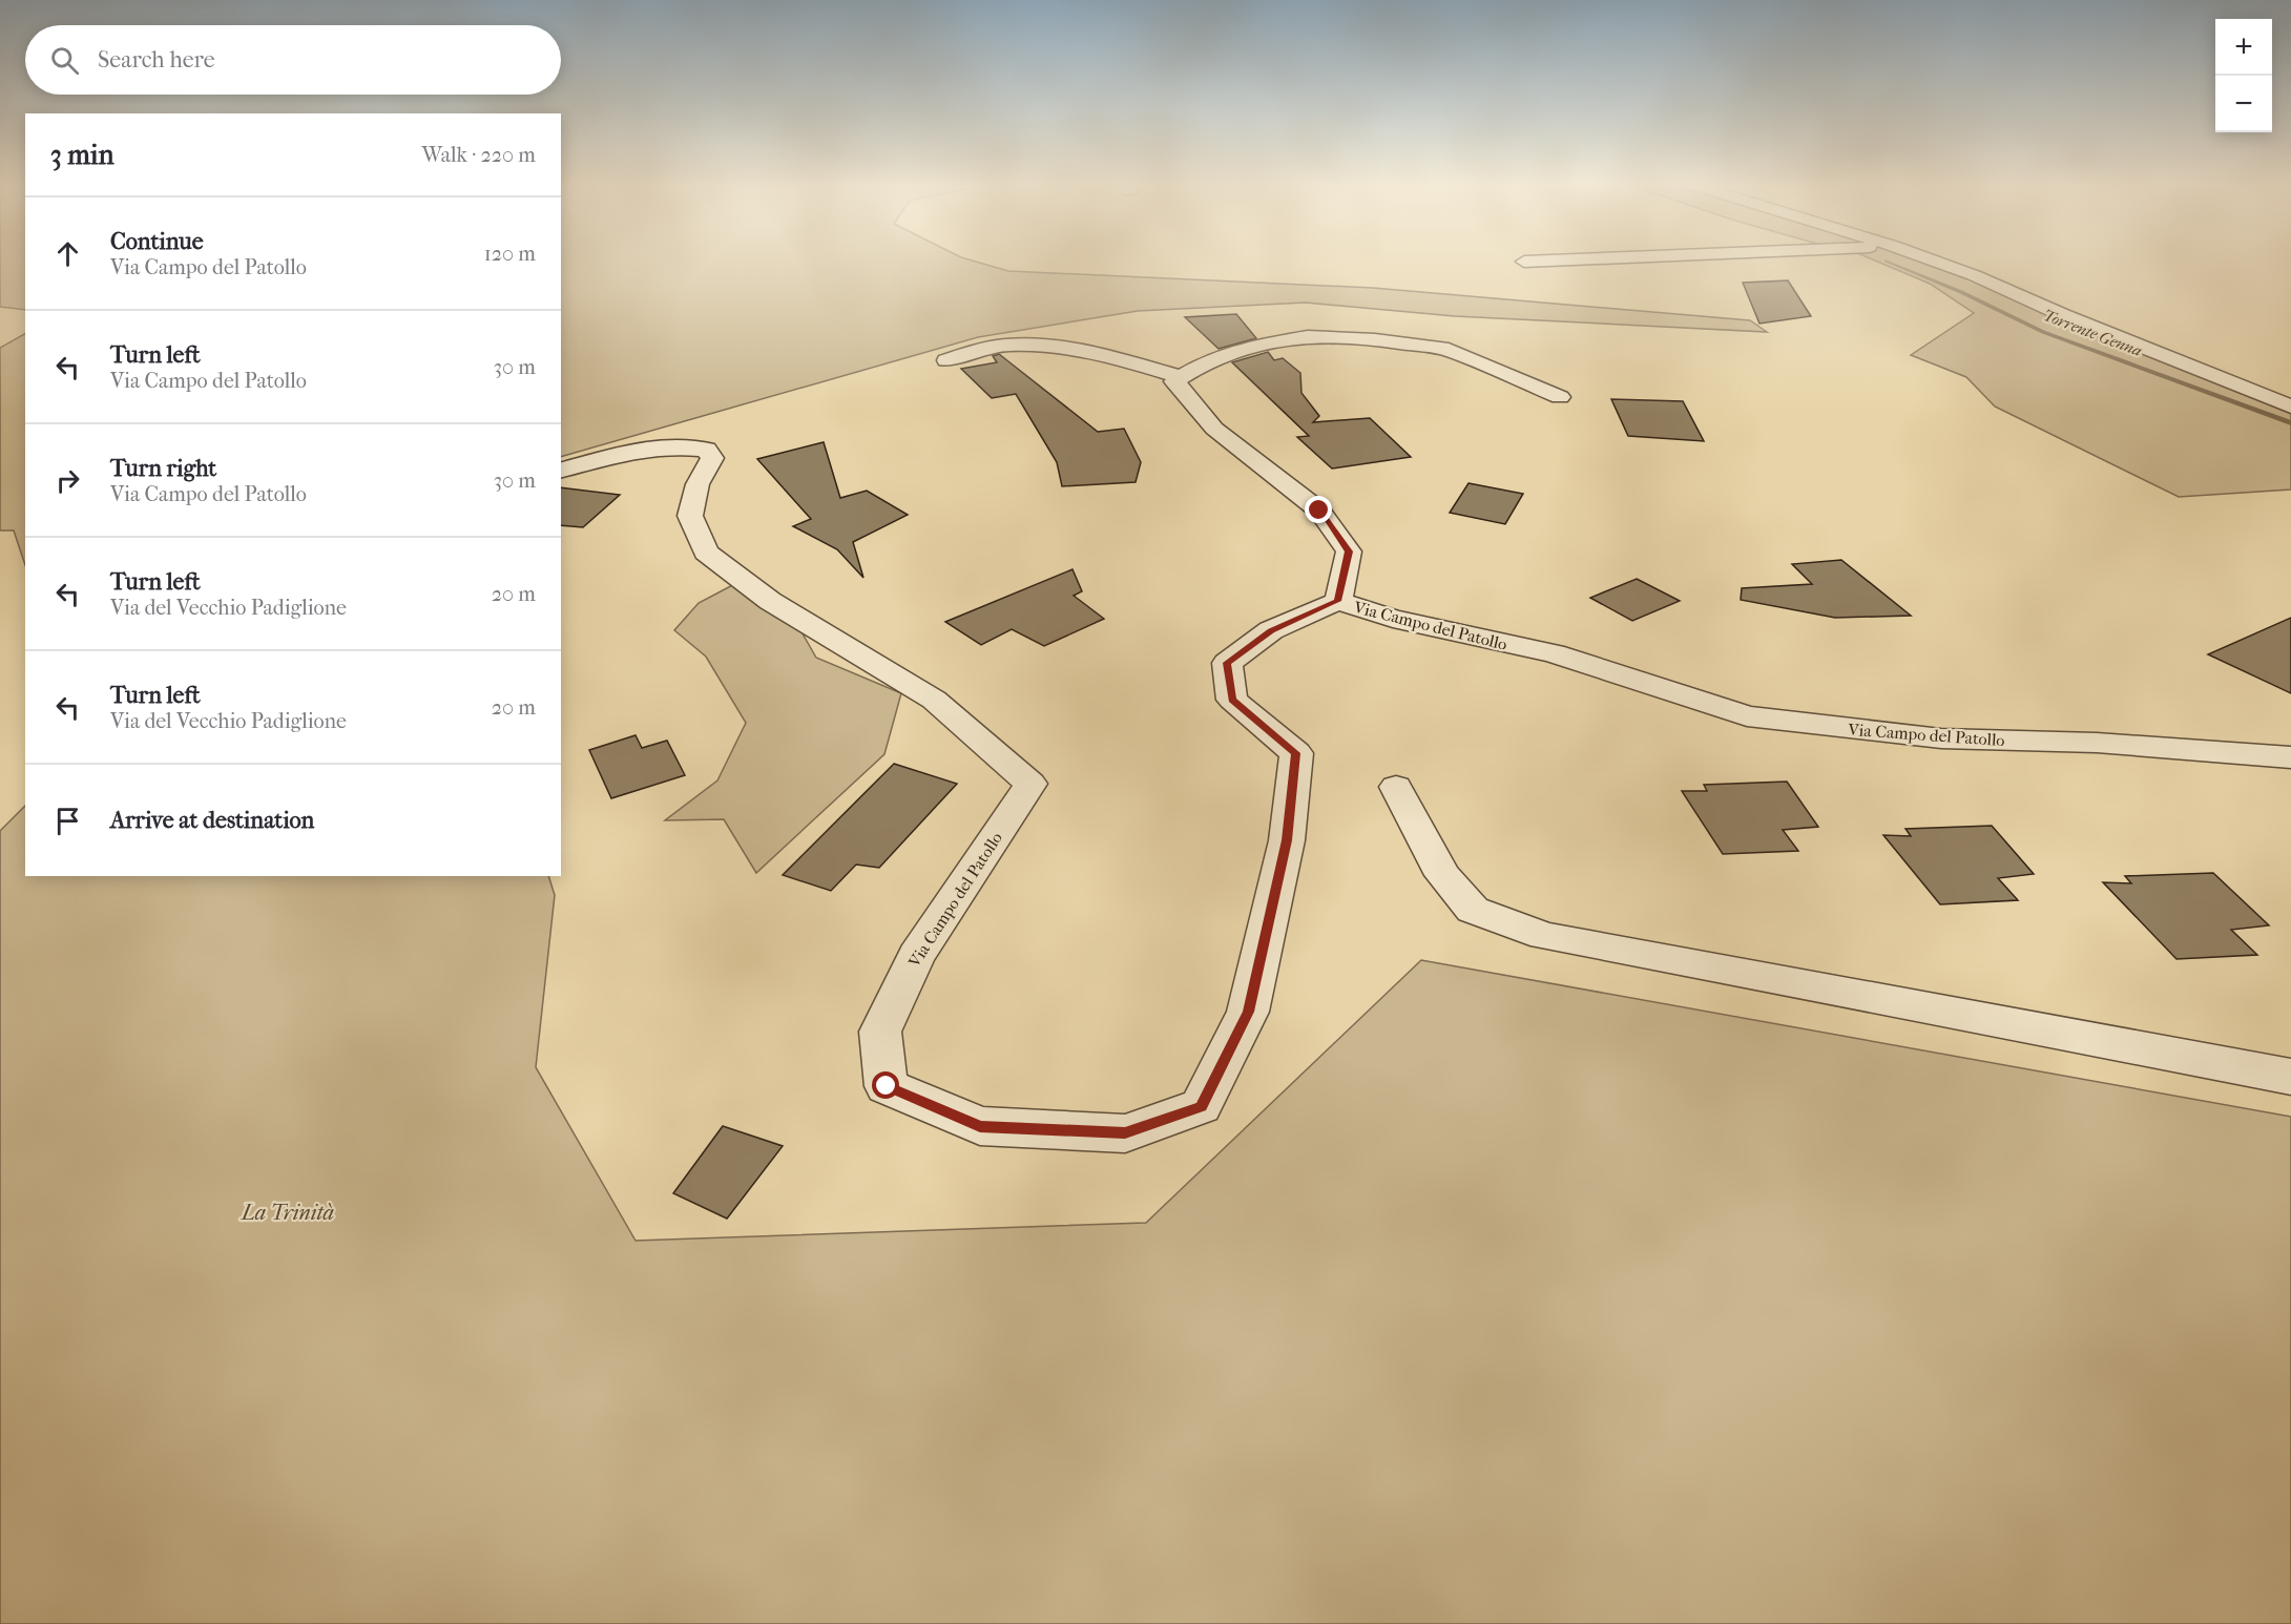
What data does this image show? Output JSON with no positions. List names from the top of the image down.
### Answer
{
  "streets": {
    "street": ["Via Campo del Patollo"]
  },
  "water": ["Torrente Genna"],
  "parks": ["La Trinità"],
  "page": {
    "map_buttons": ["+", "−"],
    "search": "Search here",
    "heading": ["3 min", "Walk · 220 m"],
    "list": [
      ["Continue", "Via Campo del Patollo", "120 m"],
      ["Turn left", "Via Campo del Patollo", "30 m"],
      ["Turn right", "Via Campo del Patollo", "30 m"],
      ["Turn left", "Via del Vecchio Padiglione", "20 m"],
      ["Turn left", "Via del Vecchio Padiglione", "20 m"],
      "Arrive at destination"
    ]
  }
}
